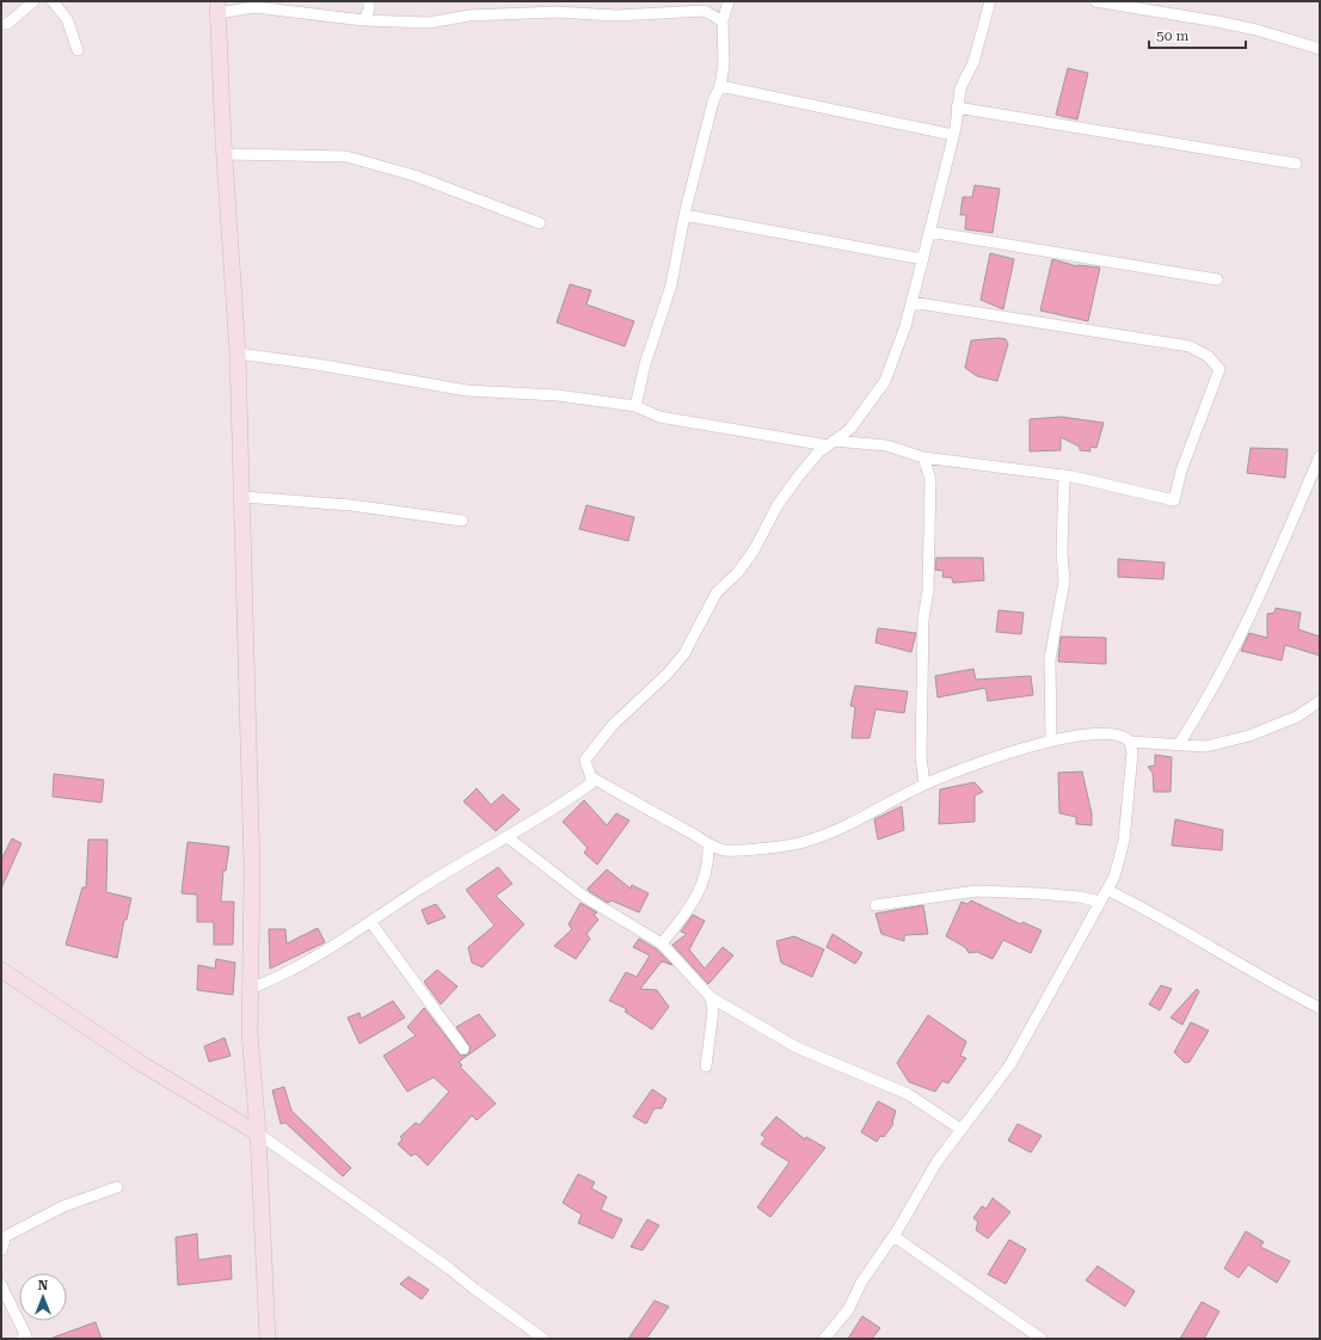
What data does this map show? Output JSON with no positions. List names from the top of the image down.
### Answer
{
  "scale_bar": "50 m",
  "north": "top"
}
